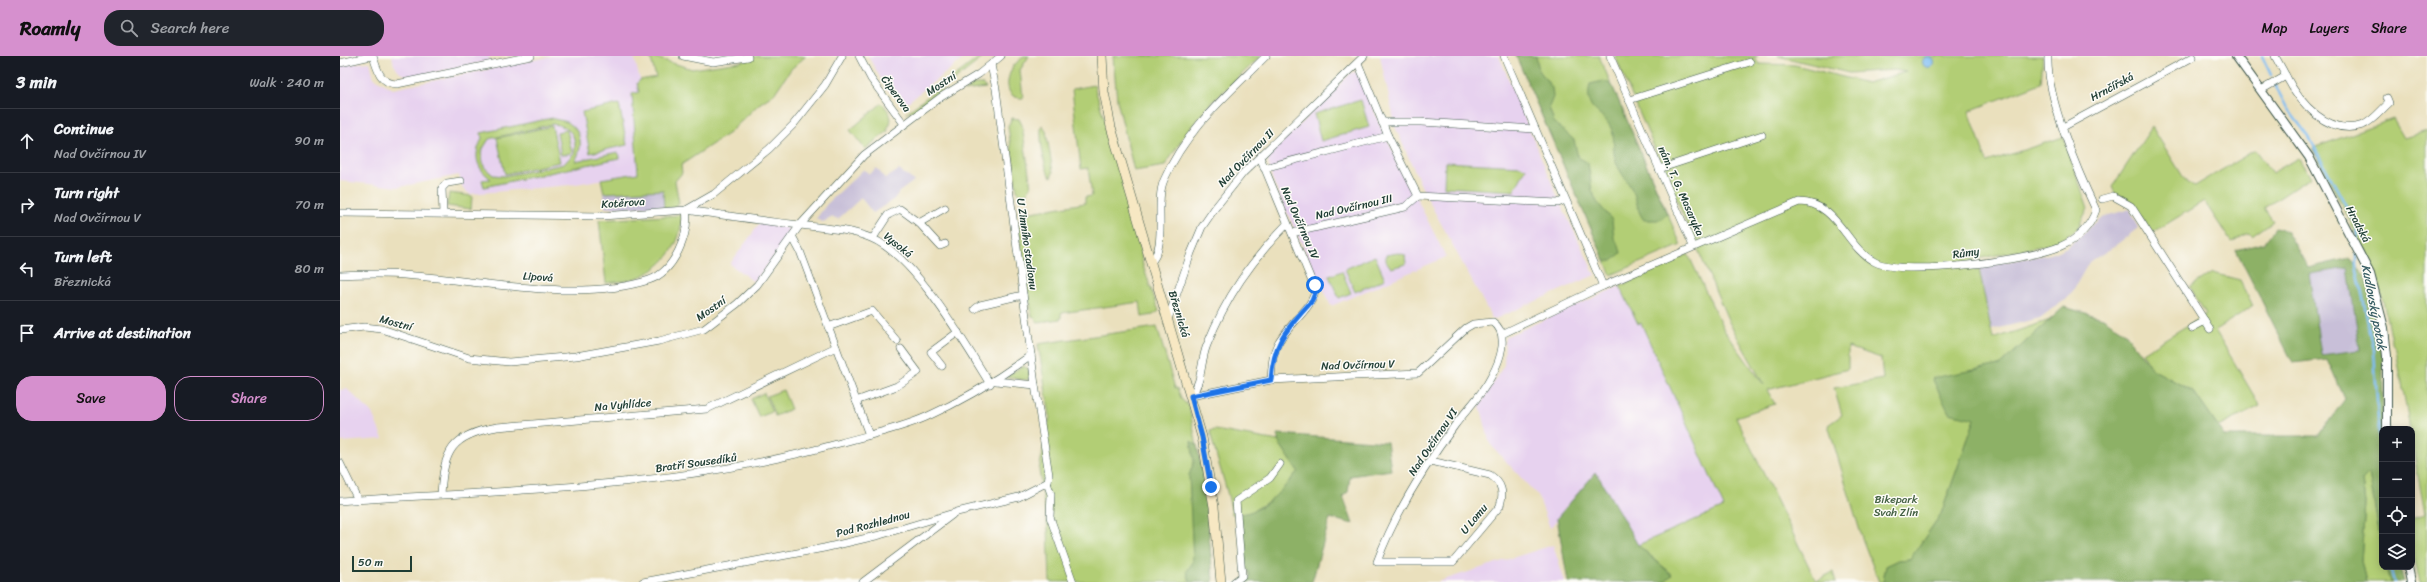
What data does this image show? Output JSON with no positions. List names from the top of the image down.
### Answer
{
  "streets": {
    "main road": ["Březnická"],
    "street": [
      "Mostní",
      "Hrnčířská",
      "Čiperova",
      "Nad Ovčírnou II",
      "nám. T. G. Masaryka",
      "Kotěrova",
      "Nad Ovčírnou III",
      "Nad Ovčírnou IV",
      "Hradská",
      "U Zimního stadionu",
      "Vysoká",
      "Růmy",
      "Lipová",
      "Nad Ovčírnou V",
      "Na Vyhlídce",
      "Nad Ovčírnou VI",
      "Bratří Sousedíků",
      "U Lomu",
      "Pod Rozhlednou"
    ]
  },
  "crossings": [
    ["Mostní", "Čiperova"],
    ["Mostní", "U Zimního stadionu"],
    ["Mostní", "Vysoká"],
    ["Hrnčířská", "Růmy"],
    ["Nad Ovčírnou II", "Nad Ovčírnou IV"],
    ["Nad Ovčírnou II", "Březnická"],
    ["nám. T. G. Masaryka", "Růmy"],
    ["nám. T. G. Masaryka", "Nad Ovčírnou V"],
    ["nám. T. G. Masaryka", "Nad Ovčírnou VI"],
    ["Kotěrova", "Vysoká"],
    ["Kotěrova", "Lipová"],
    ["Nad Ovčírnou III", "Nad Ovčírnou IV"],
    ["Nad Ovčírnou IV", "Nad Ovčírnou V"],
    ["U Zimního stadionu", "Bratří Sousedíků"],
    ["U Zimního stadionu", "Pod Rozhlednou"],
    ["Vysoká", "Lipová"],
    ["Vysoká", "Bratří Sousedíků"],
    ["Březnická", "Nad Ovčírnou V"],
    ["Nad Ovčírnou V", "Nad Ovčírnou VI"],
    ["Na Vyhlídce", "Bratří Sousedíků"],
    ["Nad Ovčírnou VI", "U Lomu"]
  ],
  "water": ["Kudlovský potok"],
  "parks": ["Bikepark Svah Zlín"],
  "scale_bar": "50 m",
  "page": {
    "header": "Roamly",
    "search": "Search here",
    "nav": ["Map", "Layers", "Share"],
    "heading": ["3 min", "Walk · 240 m"],
    "list": [
      ["Continue", "Nad Ovčírnou IV", "90 m"],
      ["Turn right", "Nad Ovčírnou V", "70 m"],
      ["Turn left", "Březnická", "80 m"],
      "Arrive at destination"
    ],
    "buttons": ["Save", "Share"],
    "map_buttons": ["+", "−"],
    "scale": "50 m"
  }
}
